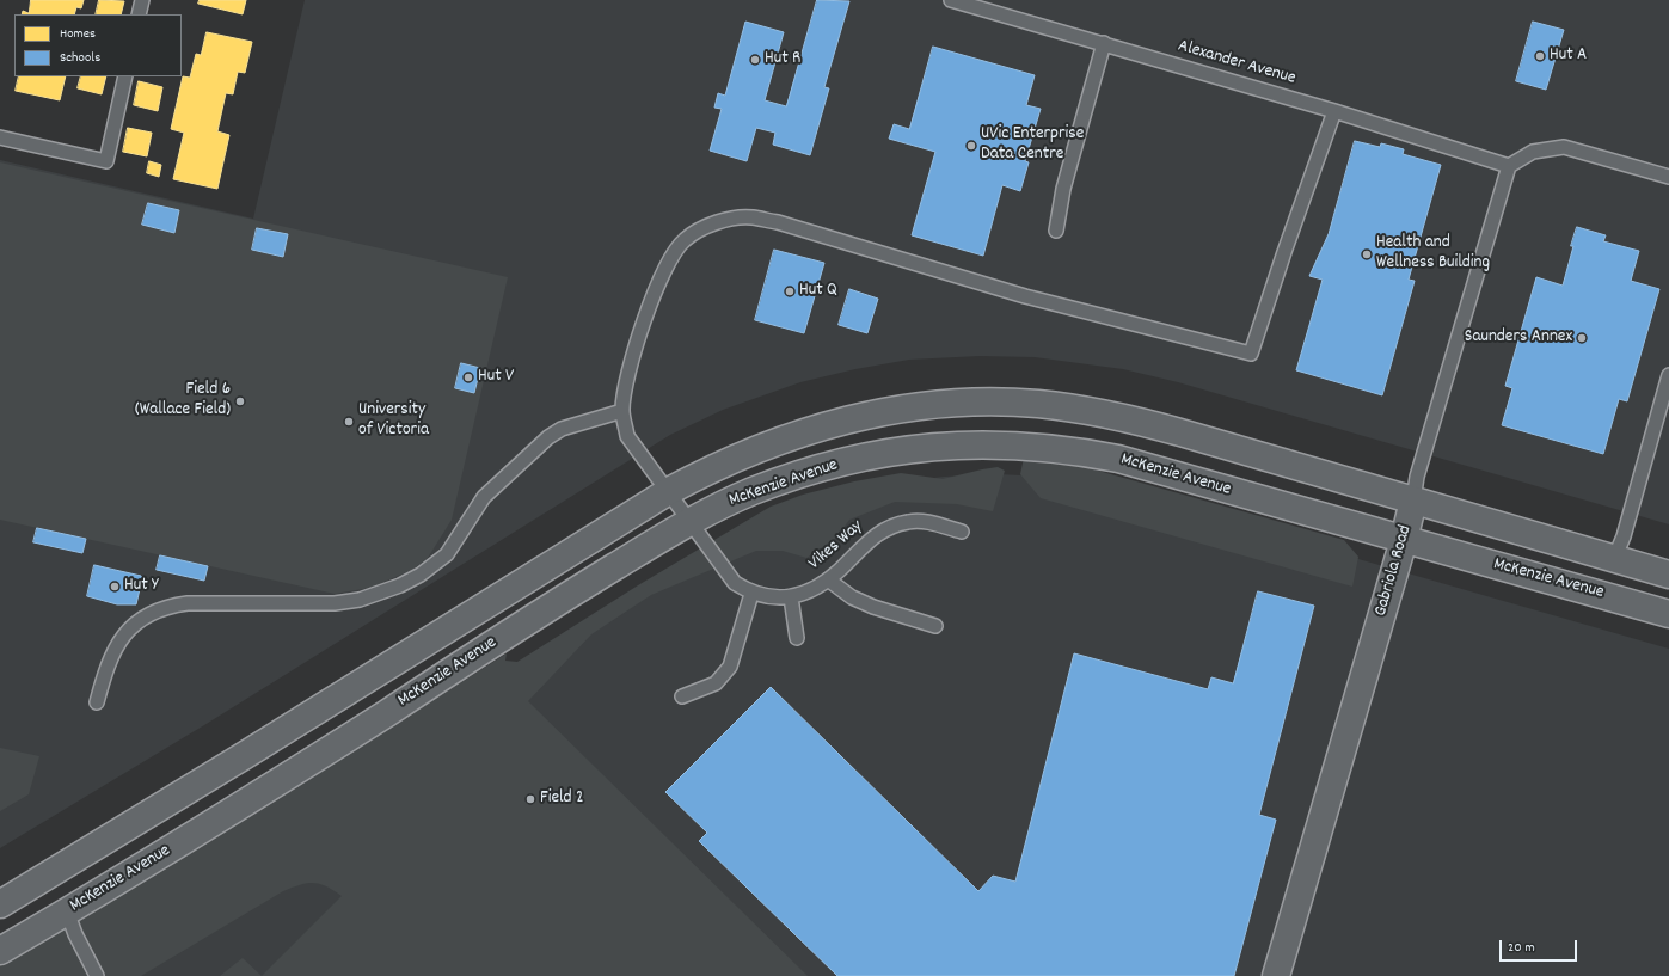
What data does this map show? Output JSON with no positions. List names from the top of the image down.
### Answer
{
  "streets": {
    "main road": ["McKenzie Avenue", "Gabriola Road"],
    "lane": ["Alexander Avenue", "Vikes Way"]
  },
  "crossings": [
    ["Alexander Avenue", "Gabriola Road"],
    ["McKenzie Avenue", "Vikes Way"],
    ["McKenzie Avenue", "Gabriola Road"]
  ],
  "places": [
    "Hut A",
    "Hut R",
    "UVic Enterprise Data Centre",
    "Health and Wellness Building",
    "Hut Q",
    "Saunders Annex",
    "Hut V",
    "Field 6 (Wallace Field)",
    "University of Victoria",
    "Hut Y",
    "Field 2"
  ],
  "legend": ["Homes", "Schools"],
  "scale_bar": "20 m"
}
